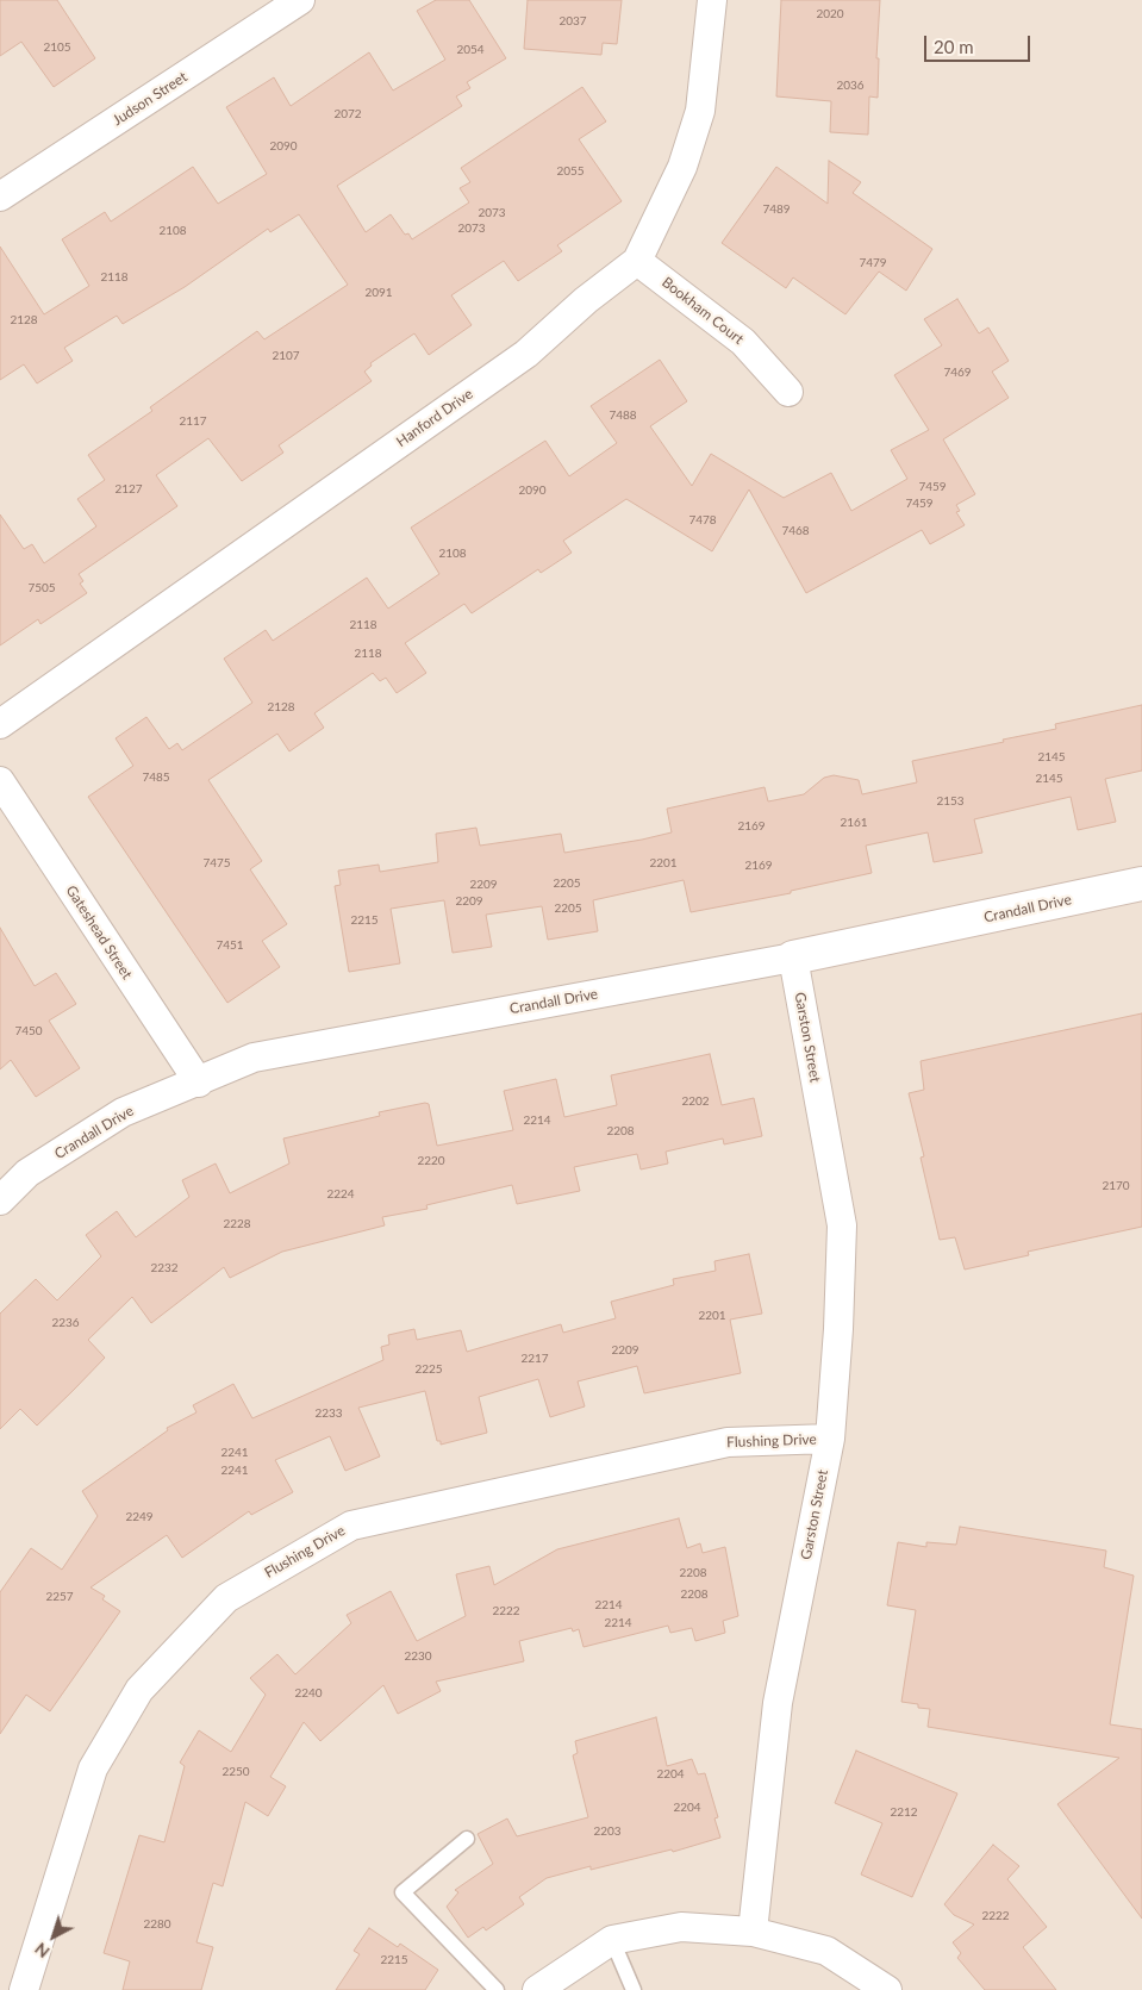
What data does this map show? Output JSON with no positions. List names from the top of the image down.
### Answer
{
  "streets": {
    "street": [
      "Judson Street",
      "Bookham Court",
      "Hanford Drive",
      "Crandall Drive",
      "Gateshead Street",
      "Garston Street",
      "Flushing Drive"
    ]
  },
  "crossings": [
    ["Bookham Court", "Hanford Drive"],
    ["Crandall Drive", "Gateshead Street"],
    ["Crandall Drive", "Garston Street"],
    ["Garston Street", "Flushing Drive"]
  ],
  "house_numbers": [
    "2020",
    "2037",
    "2105",
    "2054",
    "2036",
    "2072",
    "2090",
    "2055",
    "7489",
    "2073",
    "2073",
    "2108",
    "7479",
    "2118",
    "2091",
    "2128",
    "2107",
    "7469",
    "7488",
    "2117",
    "7459",
    "2127",
    "2090",
    "7459",
    "7478",
    "7468",
    "2108",
    "7505",
    "2118",
    "2118",
    "2128",
    "2145",
    "7485",
    "2145",
    "2153",
    "2161",
    "2169",
    "7475",
    "2201",
    "2169",
    "2205",
    "2209",
    "2209",
    "2205",
    "2215",
    "7451",
    "7450",
    "2202",
    "2214",
    "2208",
    "2220",
    "2170",
    "2224",
    "2228",
    "2232",
    "2201",
    "2236",
    "2209",
    "2217",
    "2225",
    "2233",
    "2241",
    "2241",
    "2249",
    "2208",
    "2208",
    "2257",
    "2214",
    "2222",
    "2214",
    "2230",
    "2240",
    "2250",
    "2204",
    "2204",
    "2212",
    "2203",
    "2222",
    "2280",
    "2215"
  ],
  "scale_bar": "20 m",
  "north": "bottom left"
}
